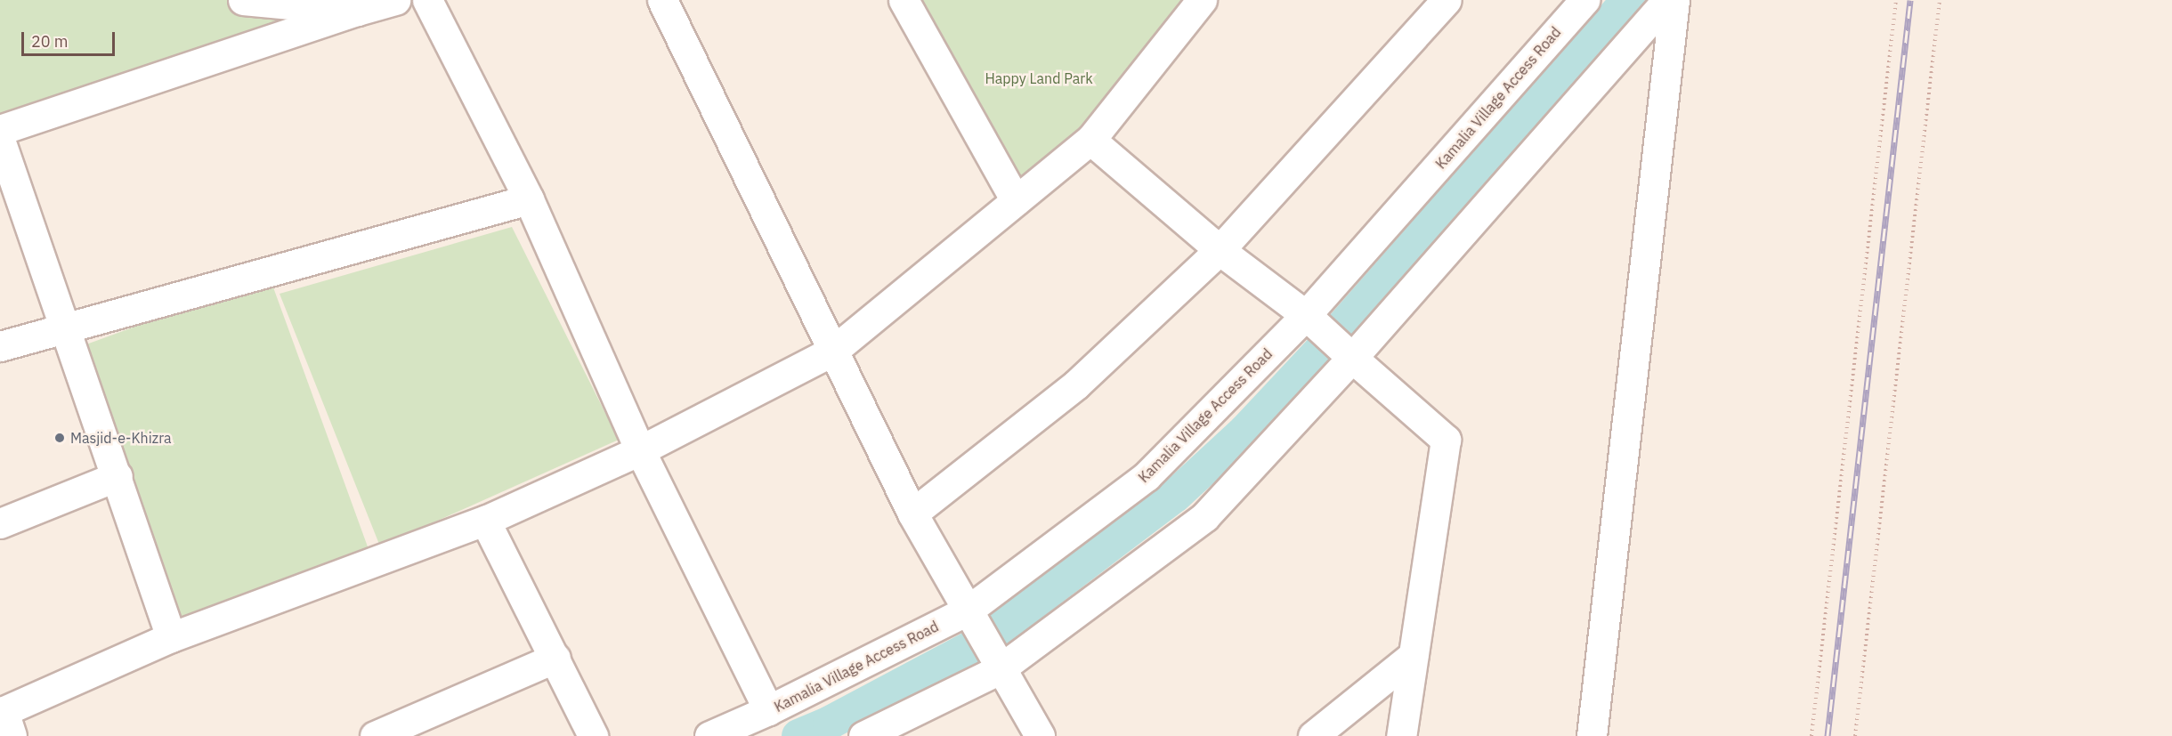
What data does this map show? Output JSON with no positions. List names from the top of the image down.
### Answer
{
  "streets": {
    "street": ["Kamalia Village Access Road"]
  },
  "parks": ["Happy Land Park"],
  "places": ["Masjid-e-Khizra"],
  "scale_bar": "20 m"
}
